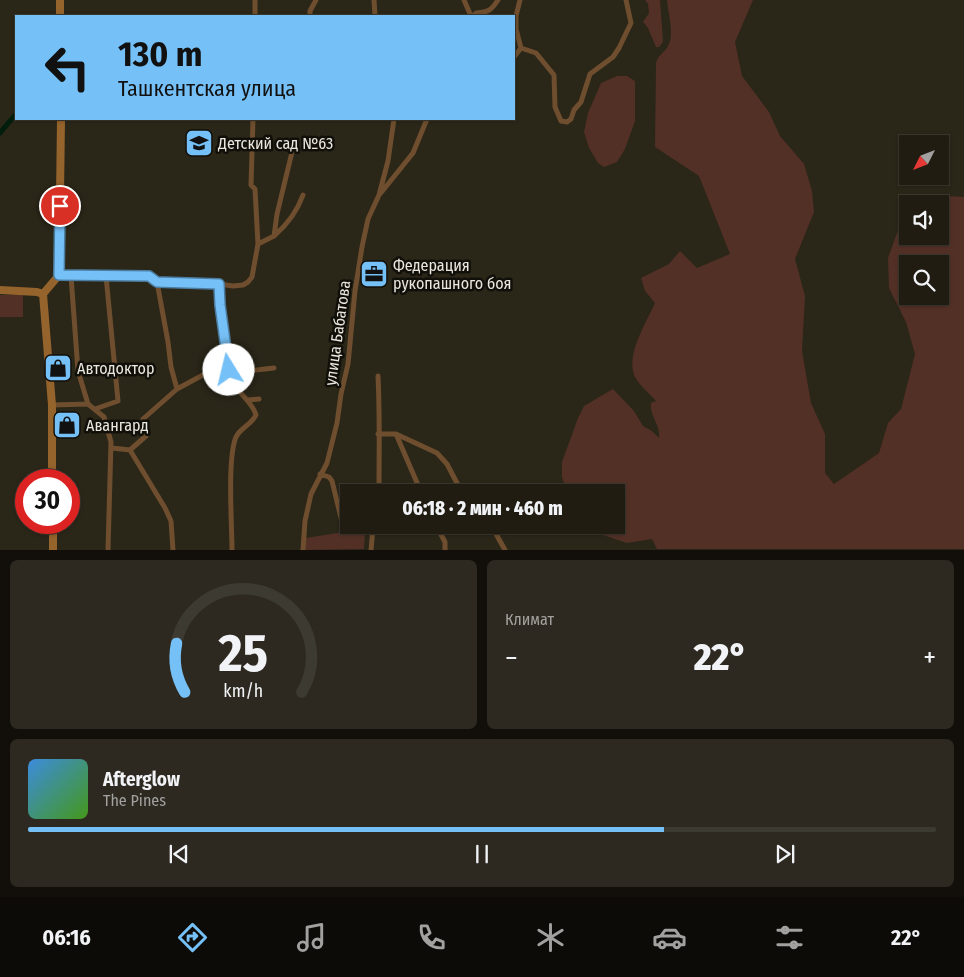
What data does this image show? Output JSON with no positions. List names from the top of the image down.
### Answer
{
  "streets": {
    "street": ["улица Бабатова"]
  },
  "places": {
    "school or university": ["Детский сад №63"],
    "office": ["Федерация рукопашного боя"],
    "shop": ["Автодоктор", "Авангард"]
  },
  "north": "bottom left",
  "page": {
    "turn": ["130 m", "Ташкентская улица"],
    "limit": "30",
    "trip": "06:18 · 2 мин · 460 m",
    "tile": "Климат",
    "heat": ["−", "22°", "+"],
    "song": ["Afterglow", "The Pines"],
    "tabs": ["06:16", "22°"],
    "gauge": ["25", "km/h"]
  }
}
